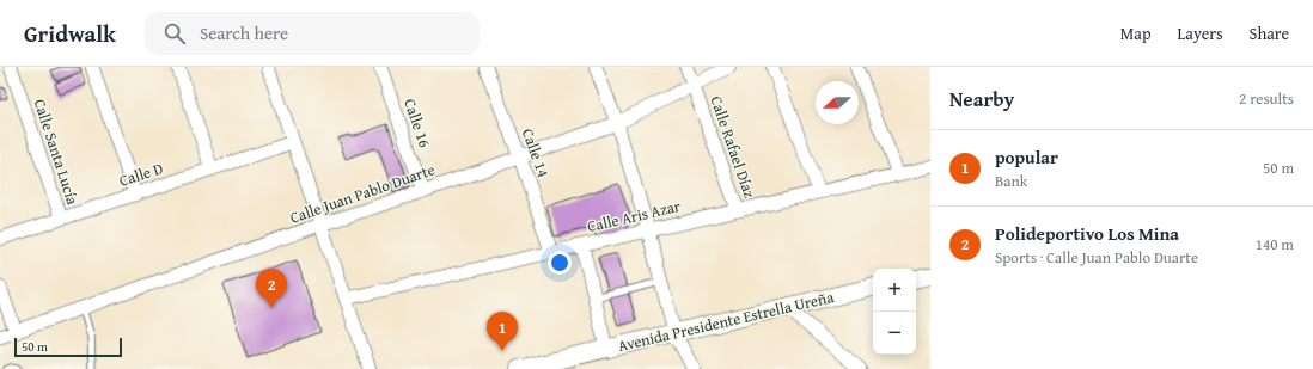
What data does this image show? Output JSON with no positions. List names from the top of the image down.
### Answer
{
  "streets": {
    "main road": ["Avenida Presidente Estrella Ureña"],
    "street": [
      "Calle 16",
      "Calle Rafael Díaz",
      "Calle Santa Lucía",
      "Calle 14",
      "Calle D",
      "Calle Juan Pablo Duarte",
      "Calle Aris Azar"
    ]
  },
  "crossings": [
    ["Calle 16", "Calle Juan Pablo Duarte"],
    ["Calle Rafael Díaz", "Calle Juan Pablo Duarte"],
    ["Calle Rafael Díaz", "Calle Aris Azar"],
    ["Calle Santa Lucía", "Calle D"],
    ["Calle 14", "Calle Juan Pablo Duarte"],
    ["Calle 14", "Calle Aris Azar"]
  ],
  "scale_bar": "50 m",
  "north": "left",
  "page": {
    "header": "Gridwalk",
    "search": "Search here",
    "nav": ["Map", "Layers", "Share"],
    "heading": ["Nearby", "2 results"],
    "list": [
      {
        "mark": "1",
        "name": "popular",
        "note": "Bank",
        "value": "50 m"
      },
      {
        "mark": "2",
        "name": "Polideportivo Los Mina",
        "note": "Sports · Calle Juan Pablo Duarte",
        "value": "140 m"
      }
    ],
    "map_buttons": ["+", "−"],
    "pins": ["2", "1"],
    "scale": "50 m"
  }
}
